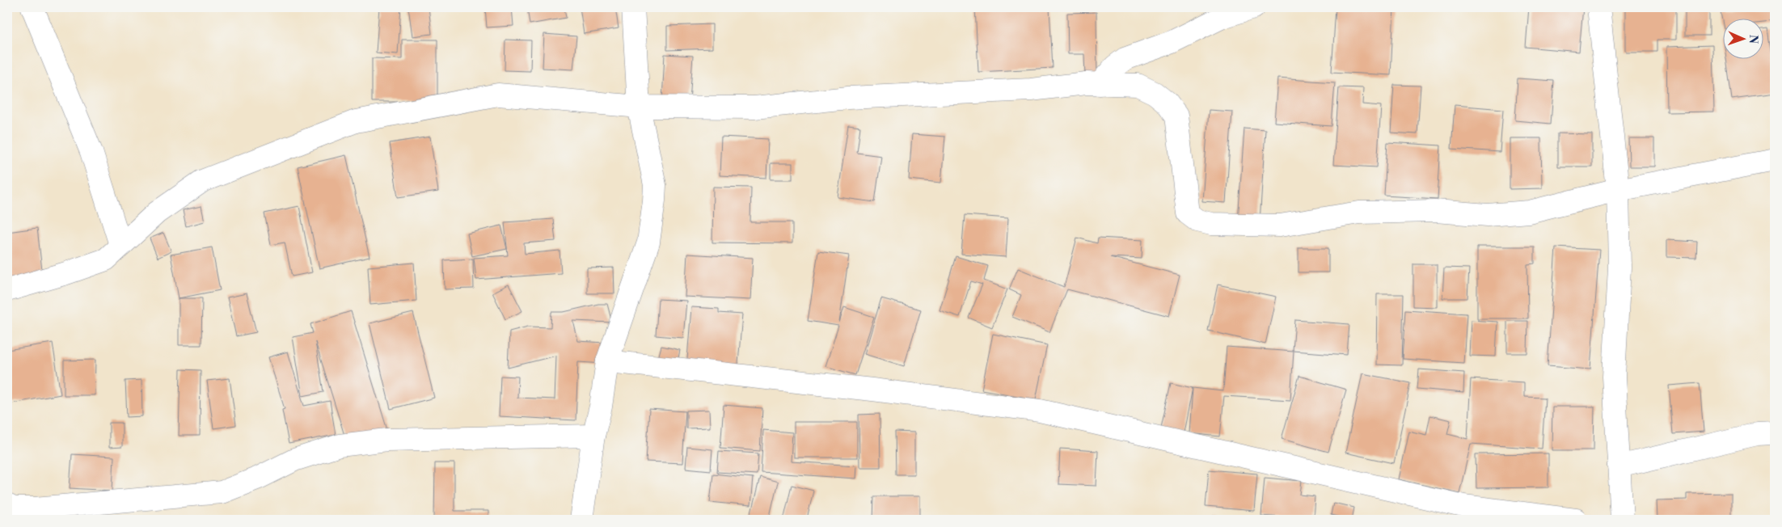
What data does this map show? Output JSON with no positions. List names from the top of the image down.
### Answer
{
  "north": "right"
}
